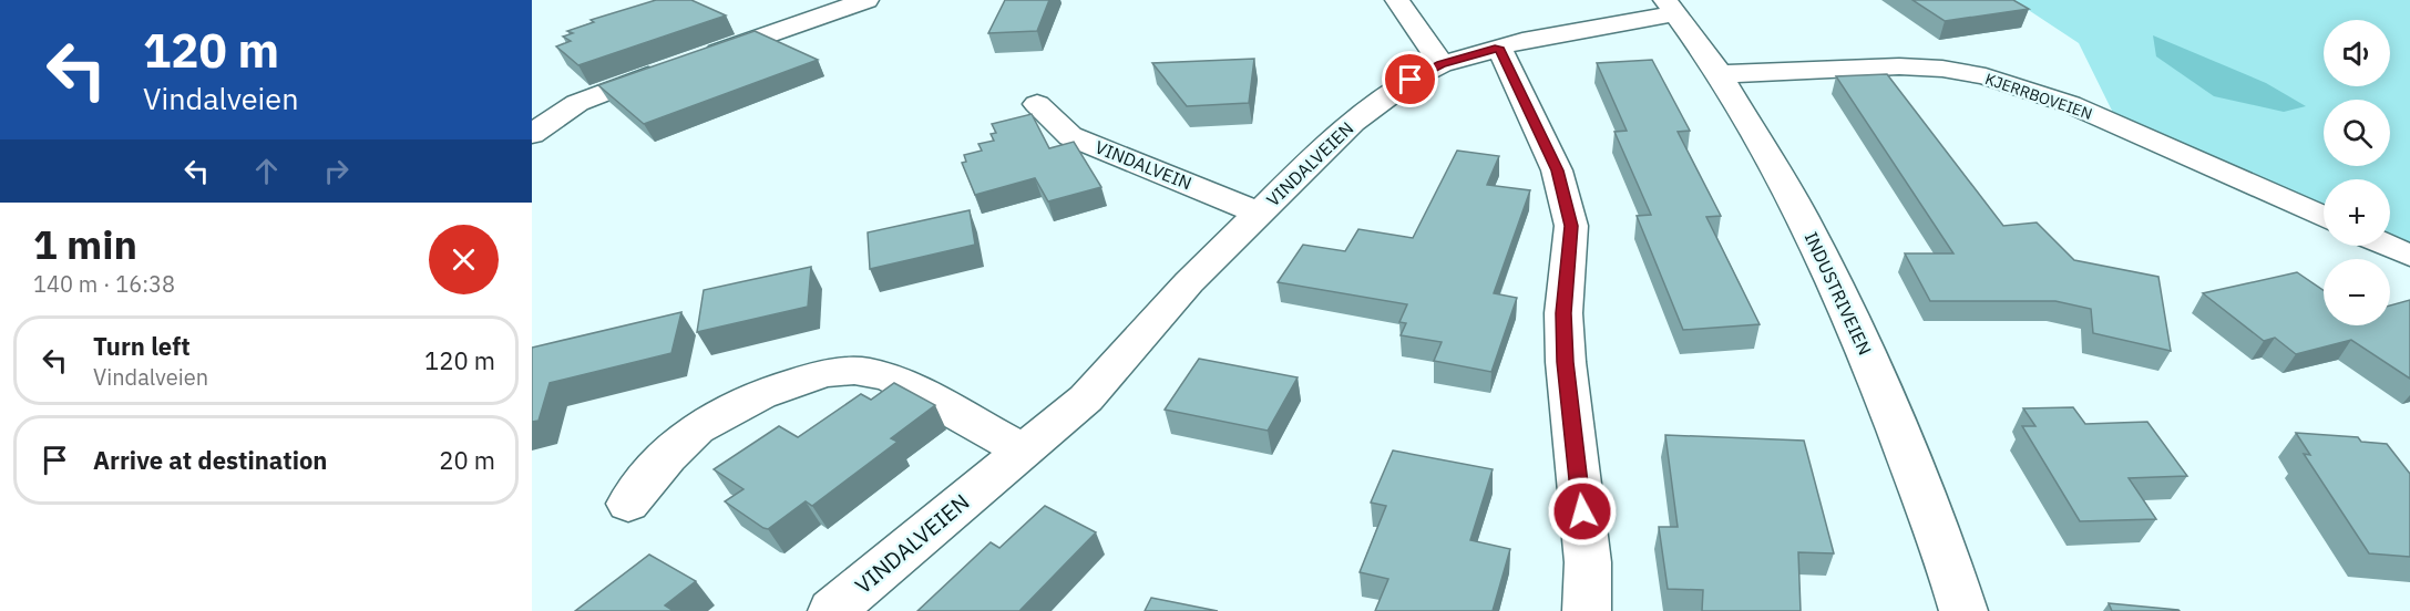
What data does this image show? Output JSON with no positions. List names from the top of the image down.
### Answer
{
  "streets": {
    "street": [
      "KJERRBOVEIEN",
      "VINDALVEIEN",
      "VINDALVEIN",
      "INDUSTRIVEIEN"
    ]
  },
  "crossings": [
    ["KJERRBOVEIEN", "INDUSTRIVEIEN"],
    ["VINDALVEIEN", "VINDALVEIN"],
    ["VINDALVEIEN", "INDUSTRIVEIEN"]
  ],
  "page": {
    "turn": ["120 m", "Vindalveien"],
    "map_buttons": ["+", "−"],
    "heading": ["1 min", "140 m · 16:38"],
    "list": [
      {
        "name": "Turn left",
        "note": "Vindalveien",
        "value": "120 m"
      },
      {
        "name": "Arrive at destination",
        "value": "20 m"
      }
    ]
  }
}
